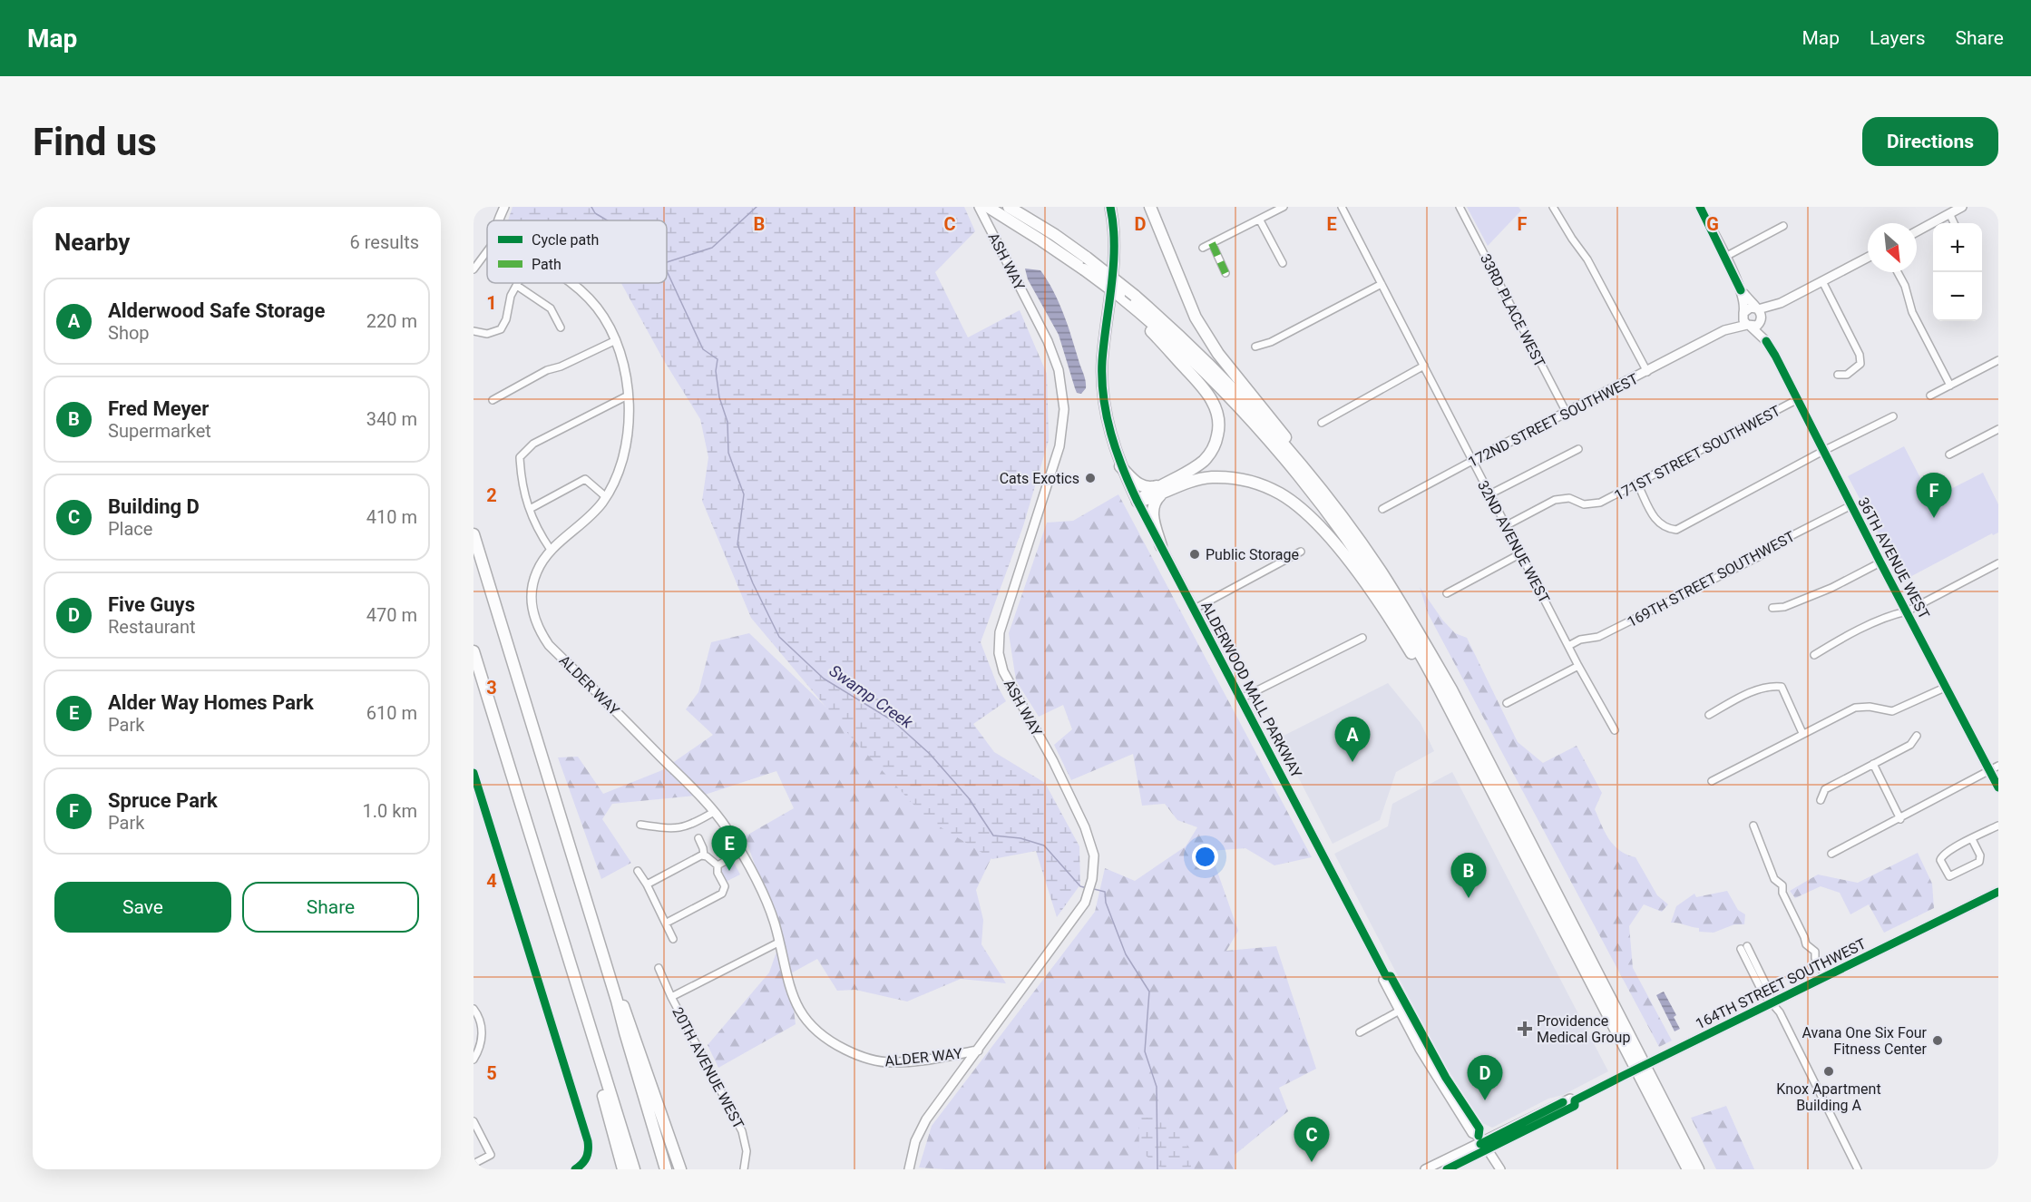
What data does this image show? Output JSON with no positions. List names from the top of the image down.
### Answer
{
  "streets": {
    "main road": ["ALDERWOOD MALL PARKWAY"],
    "street": [
      "ASH WAY",
      "33RD PLACE WEST",
      "172ND STREET SOUTHWEST",
      "171ST STREET SOUTHWEST",
      "32ND AVENUE WEST",
      "36TH AVENUE WEST",
      "169TH STREET SOUTHWEST",
      "ALDER WAY",
      "164TH STREET SOUTHWEST",
      "20TH AVENUE WEST"
    ]
  },
  "crossings": [
    ["ASH WAY", "ALDER WAY"],
    ["33RD PLACE WEST", "172ND STREET SOUTHWEST"],
    ["172ND STREET SOUTHWEST", "32ND AVENUE WEST"],
    ["172ND STREET SOUTHWEST", "36TH AVENUE WEST"],
    ["171ST STREET SOUTHWEST", "32ND AVENUE WEST"],
    ["171ST STREET SOUTHWEST", "36TH AVENUE WEST"],
    ["32ND AVENUE WEST", "169TH STREET SOUTHWEST"],
    ["36TH AVENUE WEST", "169TH STREET SOUTHWEST"],
    ["ALDERWOOD MALL PARKWAY", "164TH STREET SOUTHWEST"]
  ],
  "water": ["Swamp Creek"],
  "places": {
    "other": [
      "Cats Exotics",
      "Public Storage",
      "Avana One Six Four Fitness Center",
      "Knox Apartment Building A"
    ],
    "health": ["Providence Medical Group"]
  },
  "legend": ["Cycle path", "Path"],
  "north": "bottom right",
  "page": {
    "header": "Map",
    "nav": ["Map", "Layers", "Share"],
    "buttons": [
      "Directions",
      ["Save", "Share"]
    ],
    "title": "Find us",
    "heading": ["Nearby", "6 results"],
    "map_buttons": ["+", "−"],
    "list": [
      {
        "mark": "A",
        "name": "Alderwood Safe Storage",
        "note": "Shop",
        "value": "220 m"
      },
      {
        "mark": "B",
        "name": "Fred Meyer",
        "note": "Supermarket",
        "value": "340 m"
      },
      {
        "mark": "C",
        "name": "Building D",
        "note": "Place",
        "value": "410 m"
      },
      {
        "mark": "D",
        "name": "Five Guys",
        "note": "Restaurant",
        "value": "470 m"
      },
      {
        "mark": "E",
        "name": "Alder Way Homes Park",
        "note": "Park",
        "value": "610 m"
      },
      {
        "mark": "F",
        "name": "Spruce Park",
        "note": "Park",
        "value": "1.0 km"
      }
    ],
    "pins": [
      "F",
      "A",
      "E",
      "B",
      "D",
      "C"
    ]
  },
  "grid": {
    "columns": [
      "B",
      "C",
      "D",
      "E",
      "F",
      "G"
    ],
    "rows": [
      "1",
      "2",
      "3",
      "4",
      "5"
    ]
  }
}
